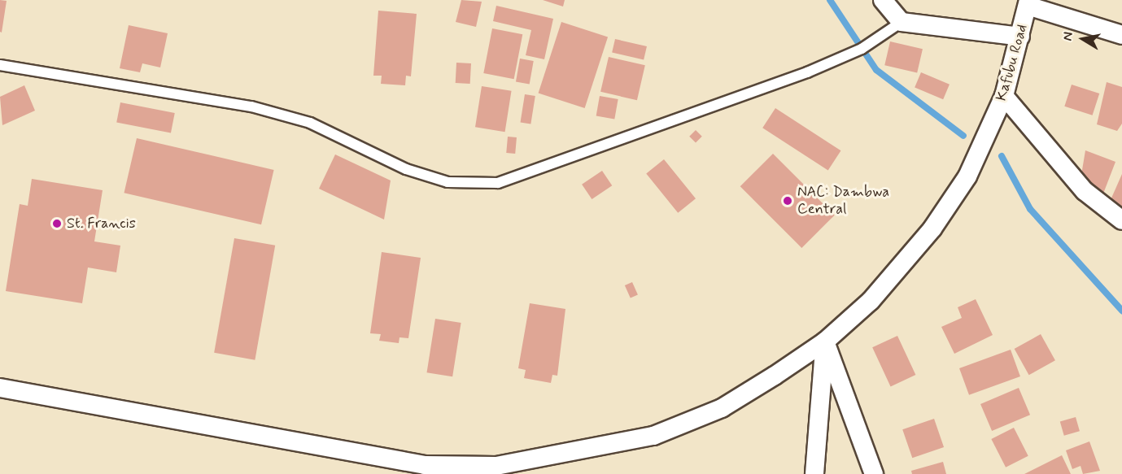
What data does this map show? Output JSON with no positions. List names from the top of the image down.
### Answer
{
  "streets": {
    "street": ["Kafubu Road"]
  },
  "places": ["NAC: Dambwa Central", "St. Francis"],
  "north": "left"
}
